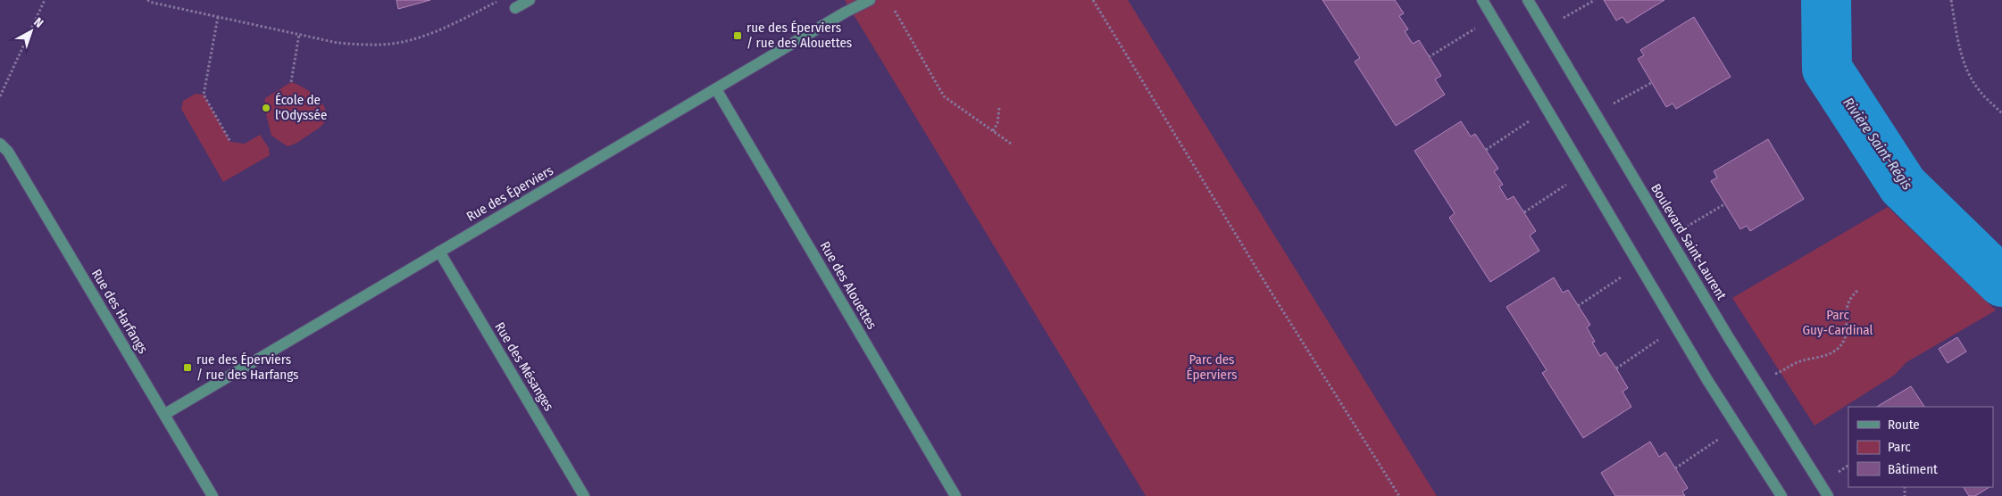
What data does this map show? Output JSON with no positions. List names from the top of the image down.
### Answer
{
  "streets": {
    "street": [
      "Rue des Éperviers",
      "Boulevard Saint-Laurent",
      "Rue des Alouettes",
      "Rue des Harfangs",
      "Rue des Mésanges"
    ]
  },
  "crossings": [
    ["Rue des Éperviers", "Rue des Alouettes"],
    ["Rue des Éperviers", "Rue des Harfangs"],
    ["Rue des Éperviers", "Rue des Mésanges"]
  ],
  "water": ["Rivière Saint-Régis"],
  "parks": ["Parc Guy-Cardinal", "Parc des Éperviers"],
  "places": {
    "transit": ["rue des Éperviers / rue des Alouettes", "rue des Éperviers / rue des Harfangs"],
    "other": ["École de l'Odyssée"]
  },
  "legend": ["Route", "Parc", "Bâtiment"],
  "north": "top right"
}
